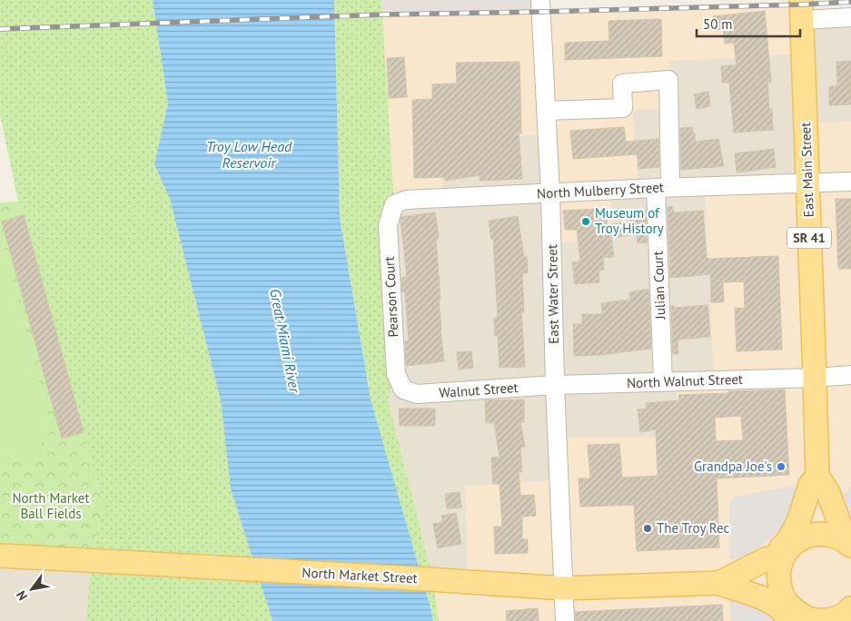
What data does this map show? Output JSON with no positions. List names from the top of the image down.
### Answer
{
  "streets": {
    "main road": ["East Main Street", "SR 41", "North Market Street"],
    "street": [
      "North Mulberry Street",
      "Julian Court",
      "East Water Street",
      "Pearson Court",
      "North Walnut Street",
      "Walnut Street"
    ]
  },
  "crossings": [
    ["East Main Street", "North Mulberry Street"],
    ["East Main Street", "North Walnut Street"],
    ["North Mulberry Street", "Julian Court"],
    ["North Mulberry Street", "East Water Street"],
    ["North Mulberry Street", "Pearson Court"],
    ["Julian Court", "East Water Street"],
    ["Julian Court", "North Walnut Street"],
    ["East Water Street", "North Walnut Street"],
    ["East Water Street", "Walnut Street"],
    ["East Water Street", "North Market Street"],
    ["Pearson Court", "Walnut Street"],
    ["North Walnut Street", "Walnut Street"]
  ],
  "water": ["Troy Low Head Reservoir", "Great Miami River"],
  "parks": ["North Market Ball Fields"],
  "places": ["Museum of Troy History", "Grandpa Joe's", "The Troy Rec"],
  "scale_bar": "50 m",
  "north": "bottom left"
}
